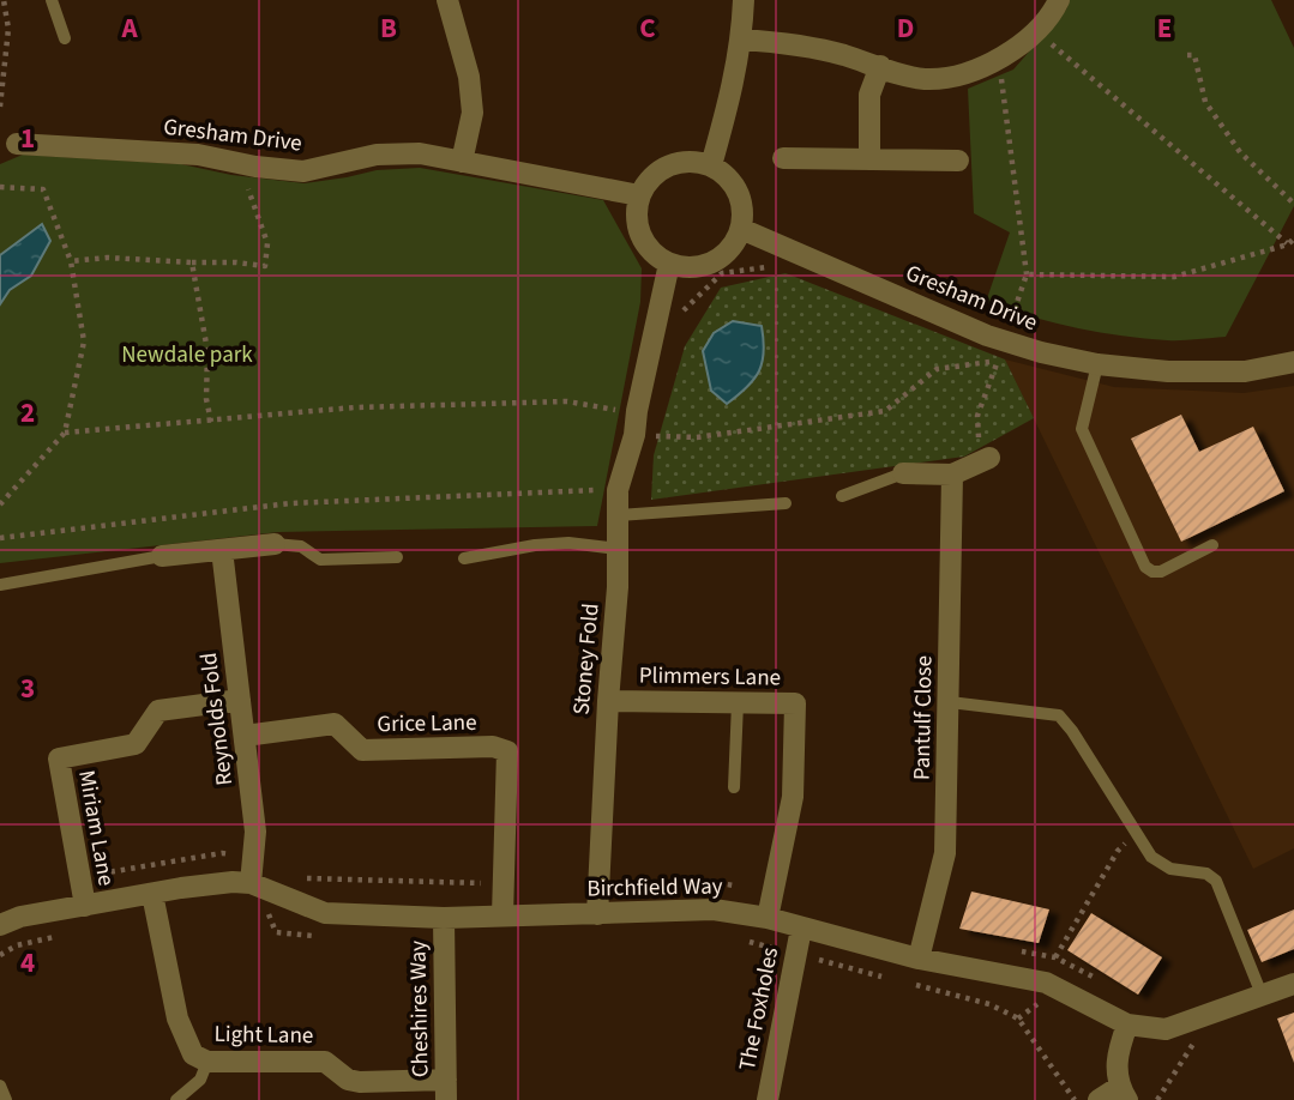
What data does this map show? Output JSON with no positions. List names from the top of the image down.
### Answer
{
  "streets": {
    "street": [
      "Gresham Drive",
      "Stoney Fold",
      "Plimmers Lane",
      "Pantulf Close",
      "Reynolds Fold",
      "Grice Lane",
      "Miriam Lane",
      "Birchfield Way",
      "Cheshires Way",
      "The Foxholes",
      "Light Lane"
    ]
  },
  "crossings": [
    ["Gresham Drive", "Stoney Fold"],
    ["Stoney Fold", "Plimmers Lane"],
    ["Stoney Fold", "Birchfield Way"],
    ["Plimmers Lane", "Birchfield Way"],
    ["Pantulf Close", "Birchfield Way"],
    ["Reynolds Fold", "Grice Lane"],
    ["Reynolds Fold", "Miriam Lane"],
    ["Reynolds Fold", "Birchfield Way"],
    ["Grice Lane", "Birchfield Way"],
    ["Miriam Lane", "Birchfield Way"],
    ["Birchfield Way", "Cheshires Way"],
    ["Birchfield Way", "The Foxholes"],
    ["Birchfield Way", "Light Lane"],
    ["Cheshires Way", "Light Lane"]
  ],
  "parks": ["Newdale park"],
  "grid": {
    "columns": [
      "A",
      "B",
      "C",
      "D",
      "E"
    ],
    "rows": [
      "1",
      "2",
      "3",
      "4"
    ]
  }
}
